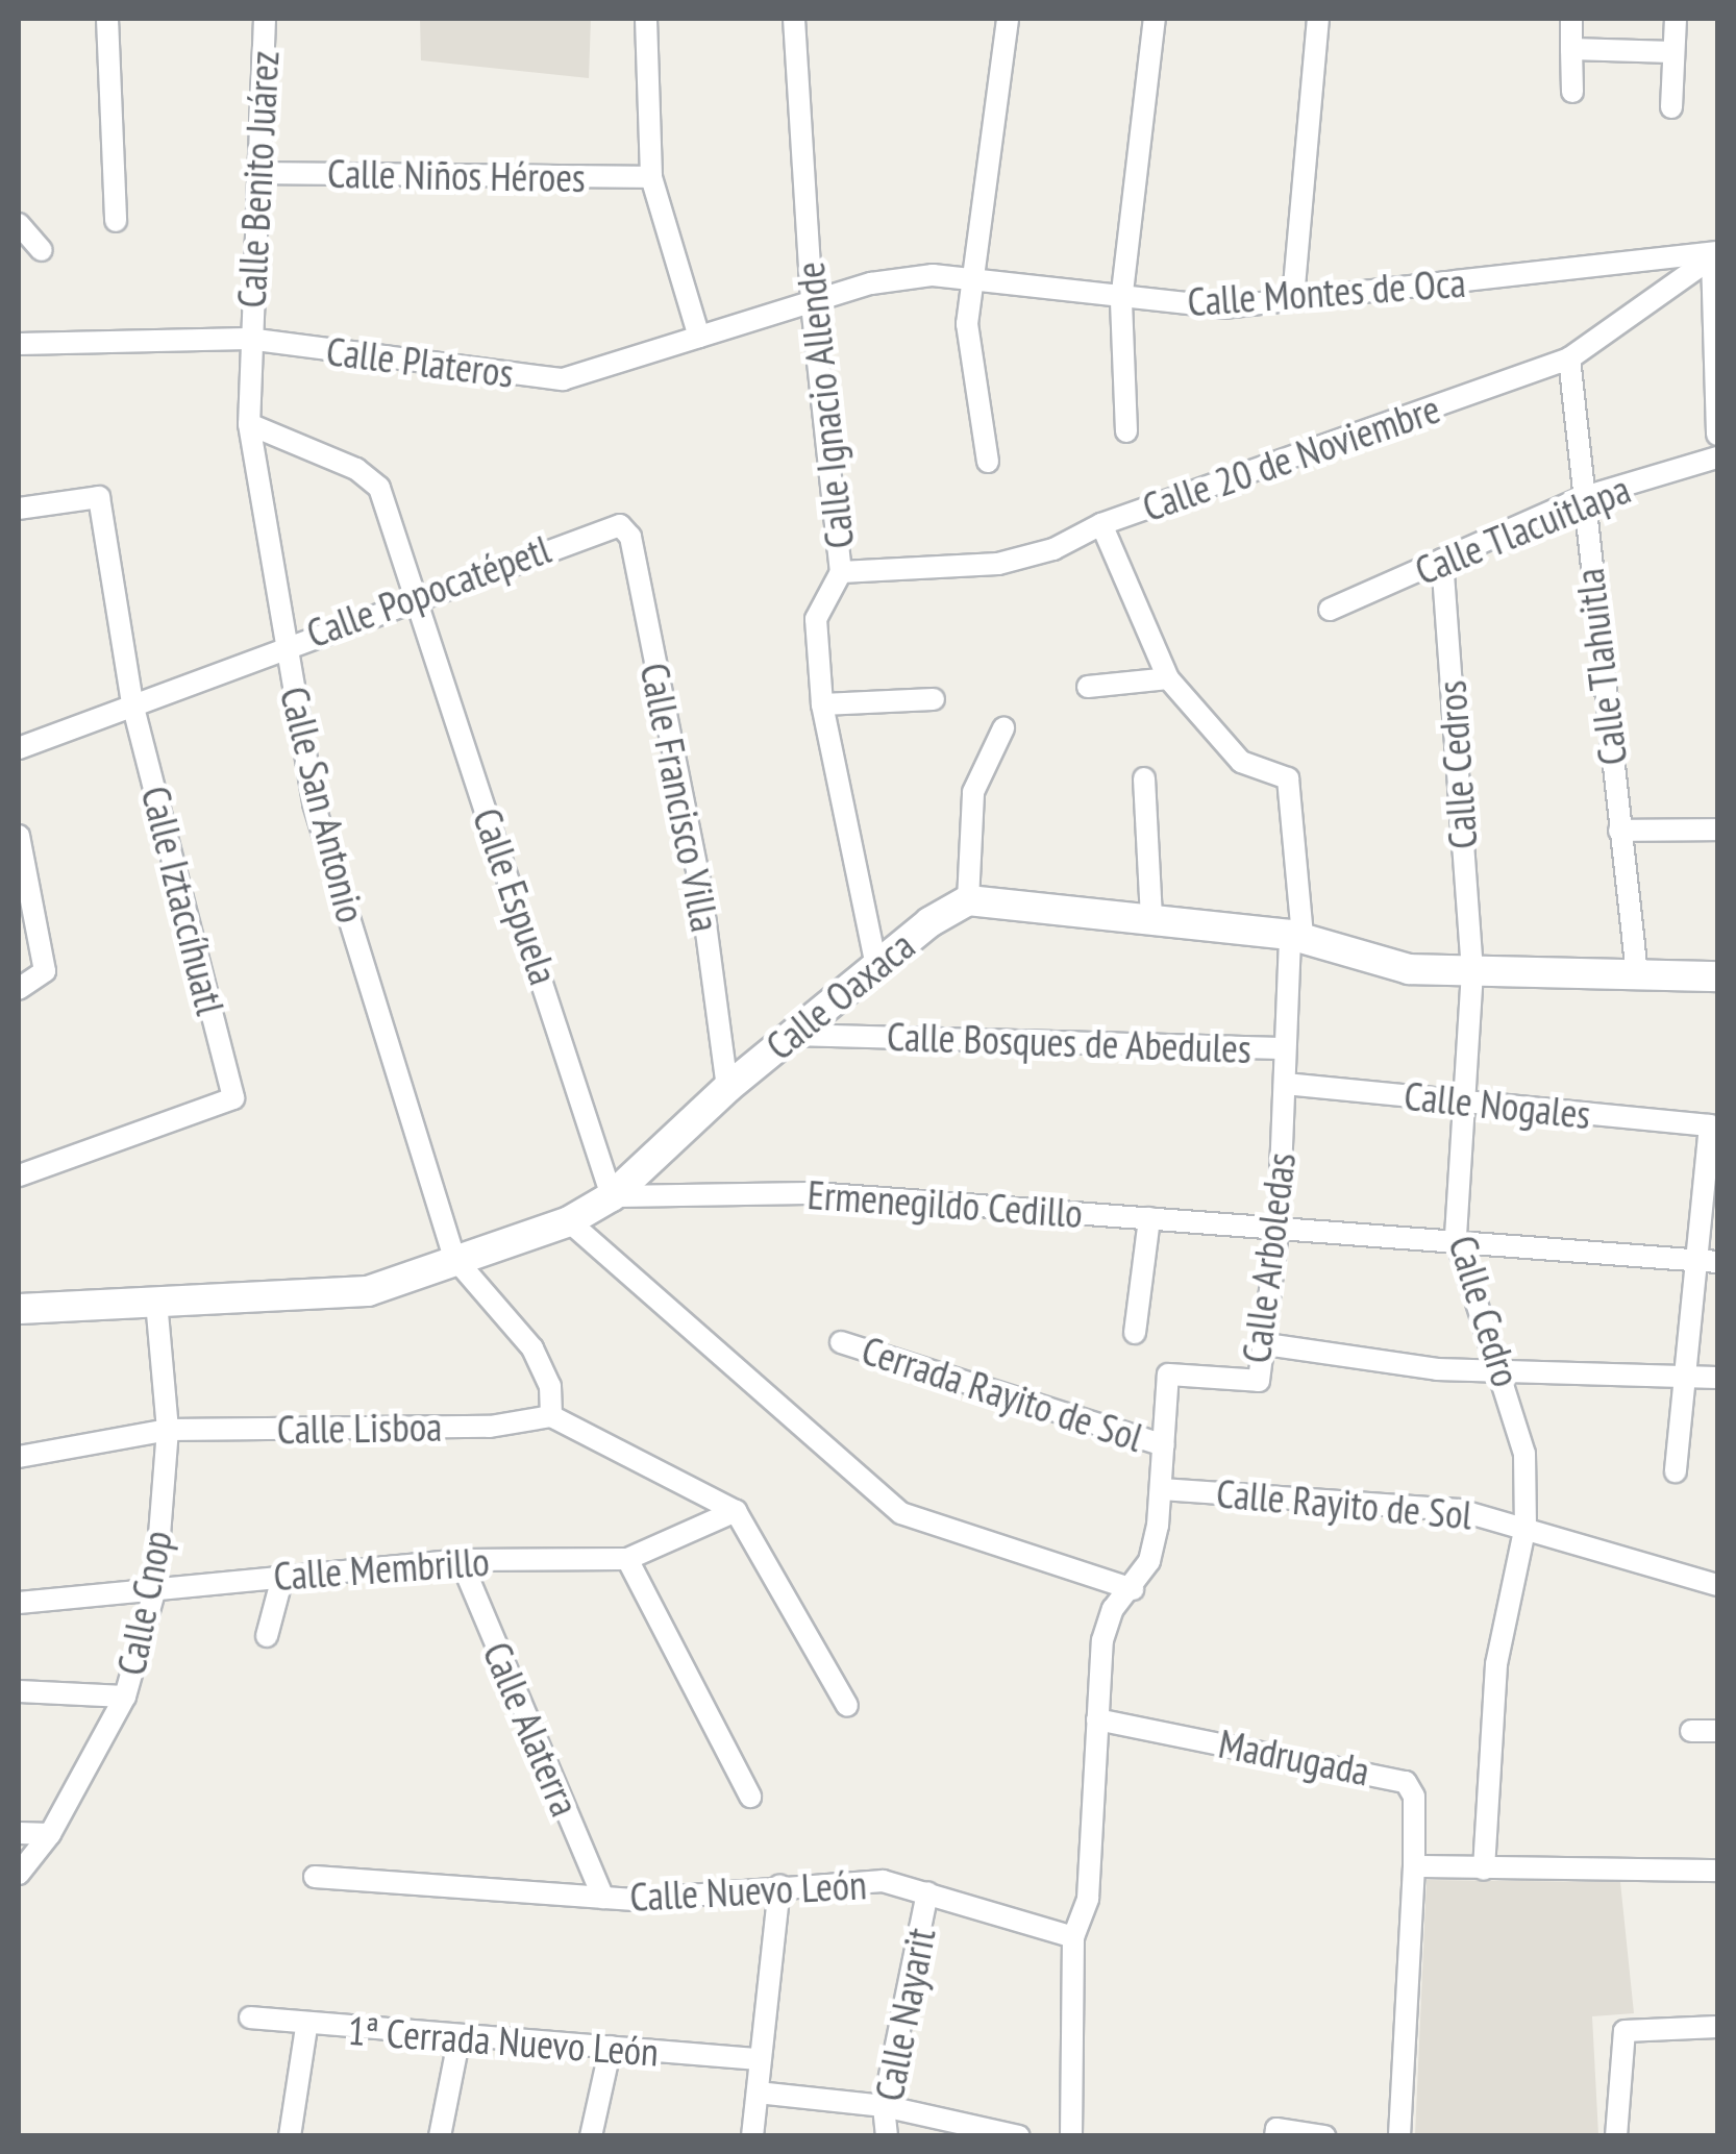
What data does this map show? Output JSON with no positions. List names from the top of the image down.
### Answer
{
  "streets": {
    "street": [
      "Calle Niños Héroes",
      "Calle Benito Juárez",
      "Calle Montes de Oca",
      "Calle Plateros",
      "Calle Ignacio Allende",
      "Calle 20 de Noviembre",
      "Calle Tlacuitlapa",
      "Calle Popocatépetl",
      "Calle Tlahuitla",
      "Calle Cedros",
      "Calle Francisco Villa",
      "Calle San Antonio",
      "Calle Espuela",
      "Calle Iztaccíhuatl",
      "Calle Oaxaca",
      "Calle Bosques de Abedules",
      "Calle Nogales",
      "Ermenegildo Cedillo",
      "Calle Arboledas",
      "Calle Cedro",
      "Cerrada Rayito de Sol",
      "Calle Lisboa",
      "Calle Rayito de Sol",
      "Calle Membrillo",
      "Calle Cnop",
      "Calle Alaterra",
      "Madrugada",
      "Calle Nuevo León",
      "Calle Nayarit",
      "1ª Cerrada Nuevo León"
    ]
  },
  "crossings": [
    ["Calle Niños Héroes", "Calle Benito Juárez"],
    ["Calle Benito Juárez", "Calle Plateros"],
    ["Calle Benito Juárez", "Calle San Antonio"],
    ["Calle Montes de Oca", "Calle Plateros"],
    ["Calle Montes de Oca", "Calle Ignacio Allende"],
    ["Calle Montes de Oca", "Calle 20 de Noviembre"],
    ["Calle Plateros", "Calle Ignacio Allende"],
    ["Calle Plateros", "Calle San Antonio"],
    ["Calle Ignacio Allende", "Calle 20 de Noviembre"],
    ["Calle Ignacio Allende", "Calle Oaxaca"],
    ["Calle 20 de Noviembre", "Calle Tlahuitla"],
    ["Calle Tlacuitlapa", "Calle Tlahuitla"],
    ["Calle Tlacuitlapa", "Calle Cedros"],
    ["Calle Popocatépetl", "Calle Francisco Villa"],
    ["Calle Popocatépetl", "Calle San Antonio"],
    ["Calle Popocatépetl", "Calle Espuela"],
    ["Calle Popocatépetl", "Calle Iztaccíhuatl"],
    ["Calle Cedros", "Calle Cedro"],
    ["Calle Francisco Villa", "Calle Oaxaca"],
    ["Calle San Antonio", "Calle Espuela"],
    ["Calle San Antonio", "Calle Oaxaca"],
    ["Calle Espuela", "Calle Oaxaca"],
    ["Calle Espuela", "Ermenegildo Cedillo"],
    ["Calle Oaxaca", "Calle Bosques de Abedules"],
    ["Calle Oaxaca", "Ermenegildo Cedillo"],
    ["Calle Oaxaca", "Calle Cnop"],
    ["Calle Bosques de Abedules", "Calle Arboledas"],
    ["Calle Nogales", "Ermenegildo Cedillo"],
    ["Calle Nogales", "Calle Arboledas"],
    ["Calle Nogales", "Calle Cedro"],
    ["Ermenegildo Cedillo", "Calle Arboledas"],
    ["Ermenegildo Cedillo", "Calle Cedro"],
    ["Calle Arboledas", "Cerrada Rayito de Sol"],
    ["Calle Arboledas", "Calle Rayito de Sol"],
    ["Calle Cedro", "Calle Rayito de Sol"],
    ["Calle Lisboa", "Calle Cnop"],
    ["Calle Membrillo", "Calle Cnop"],
    ["Calle Membrillo", "Calle Alaterra"],
    ["Calle Alaterra", "Calle Nuevo León"],
    ["Calle Nuevo León", "Calle Nayarit"]
  ]
}
